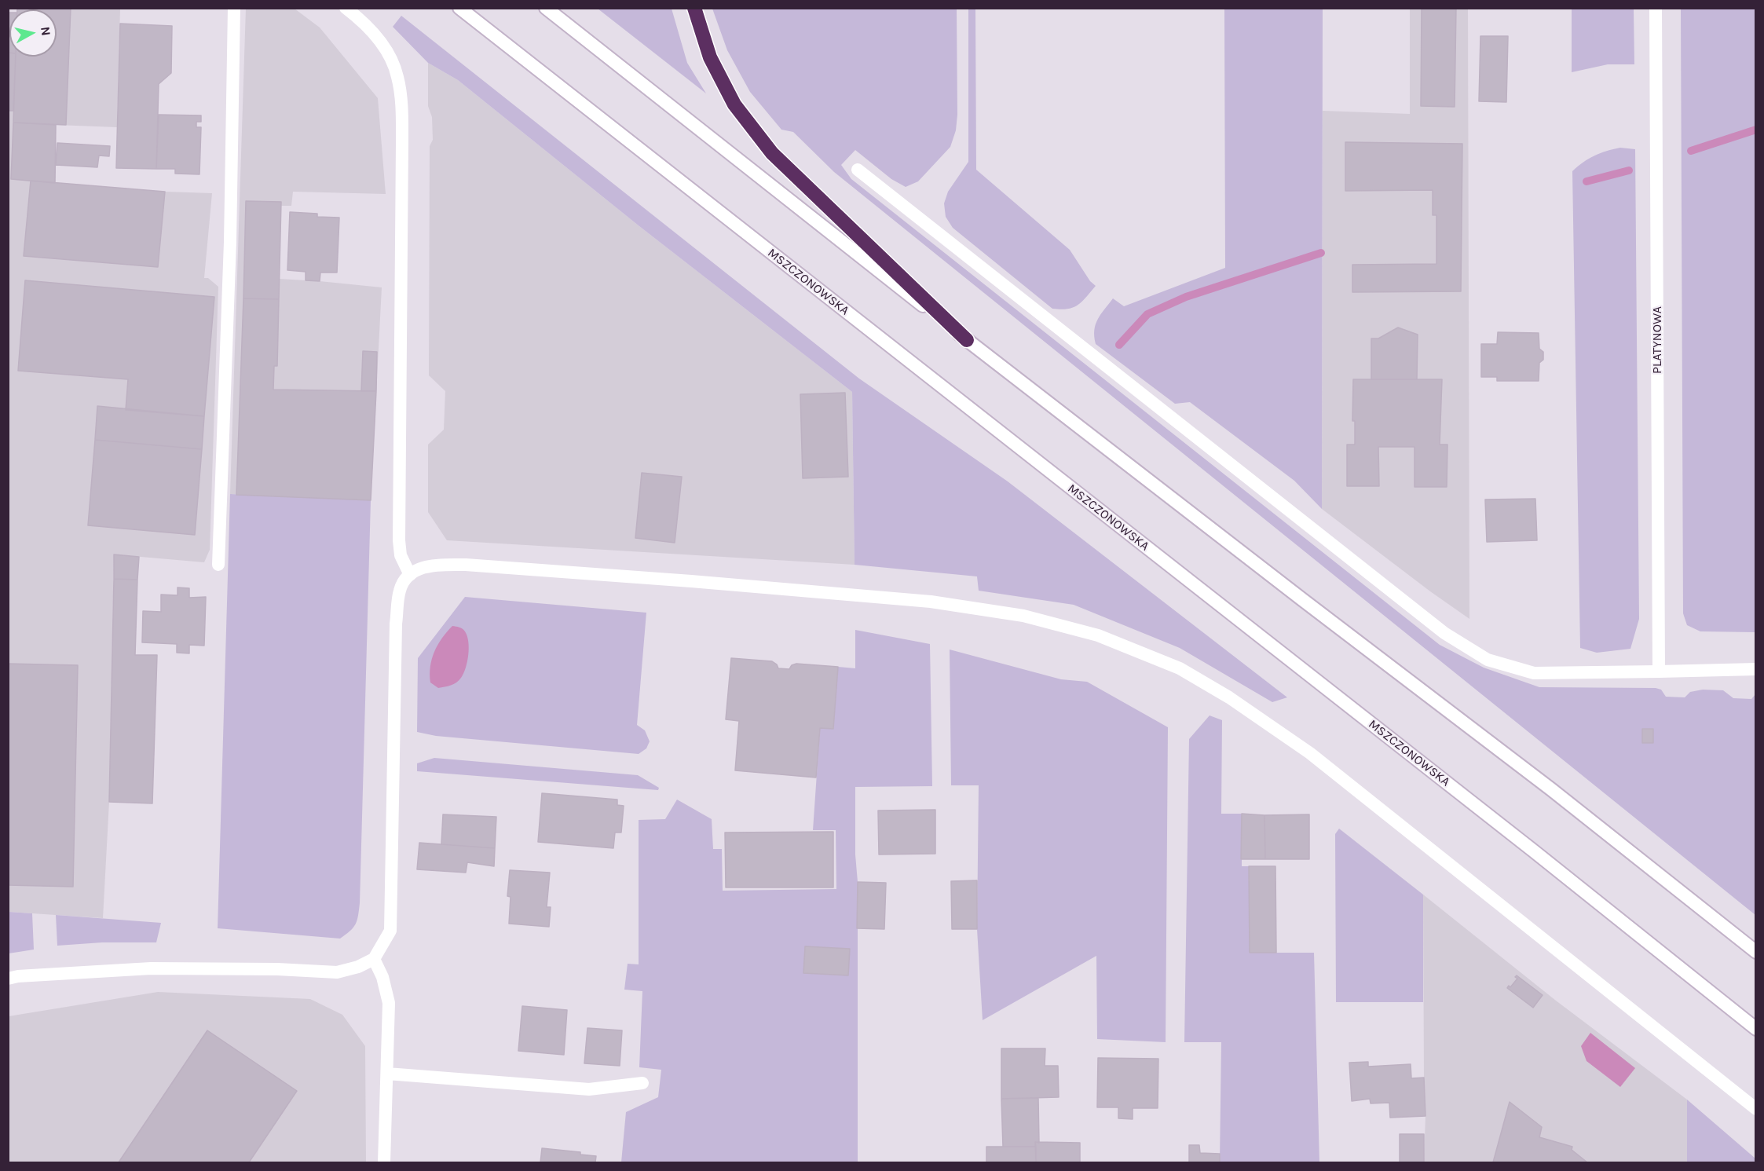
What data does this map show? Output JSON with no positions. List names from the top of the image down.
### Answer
{
  "streets": {
    "main road": ["MSZCZONOWSKA", "PLATYNOWA"]
  },
  "north": "right"
}
